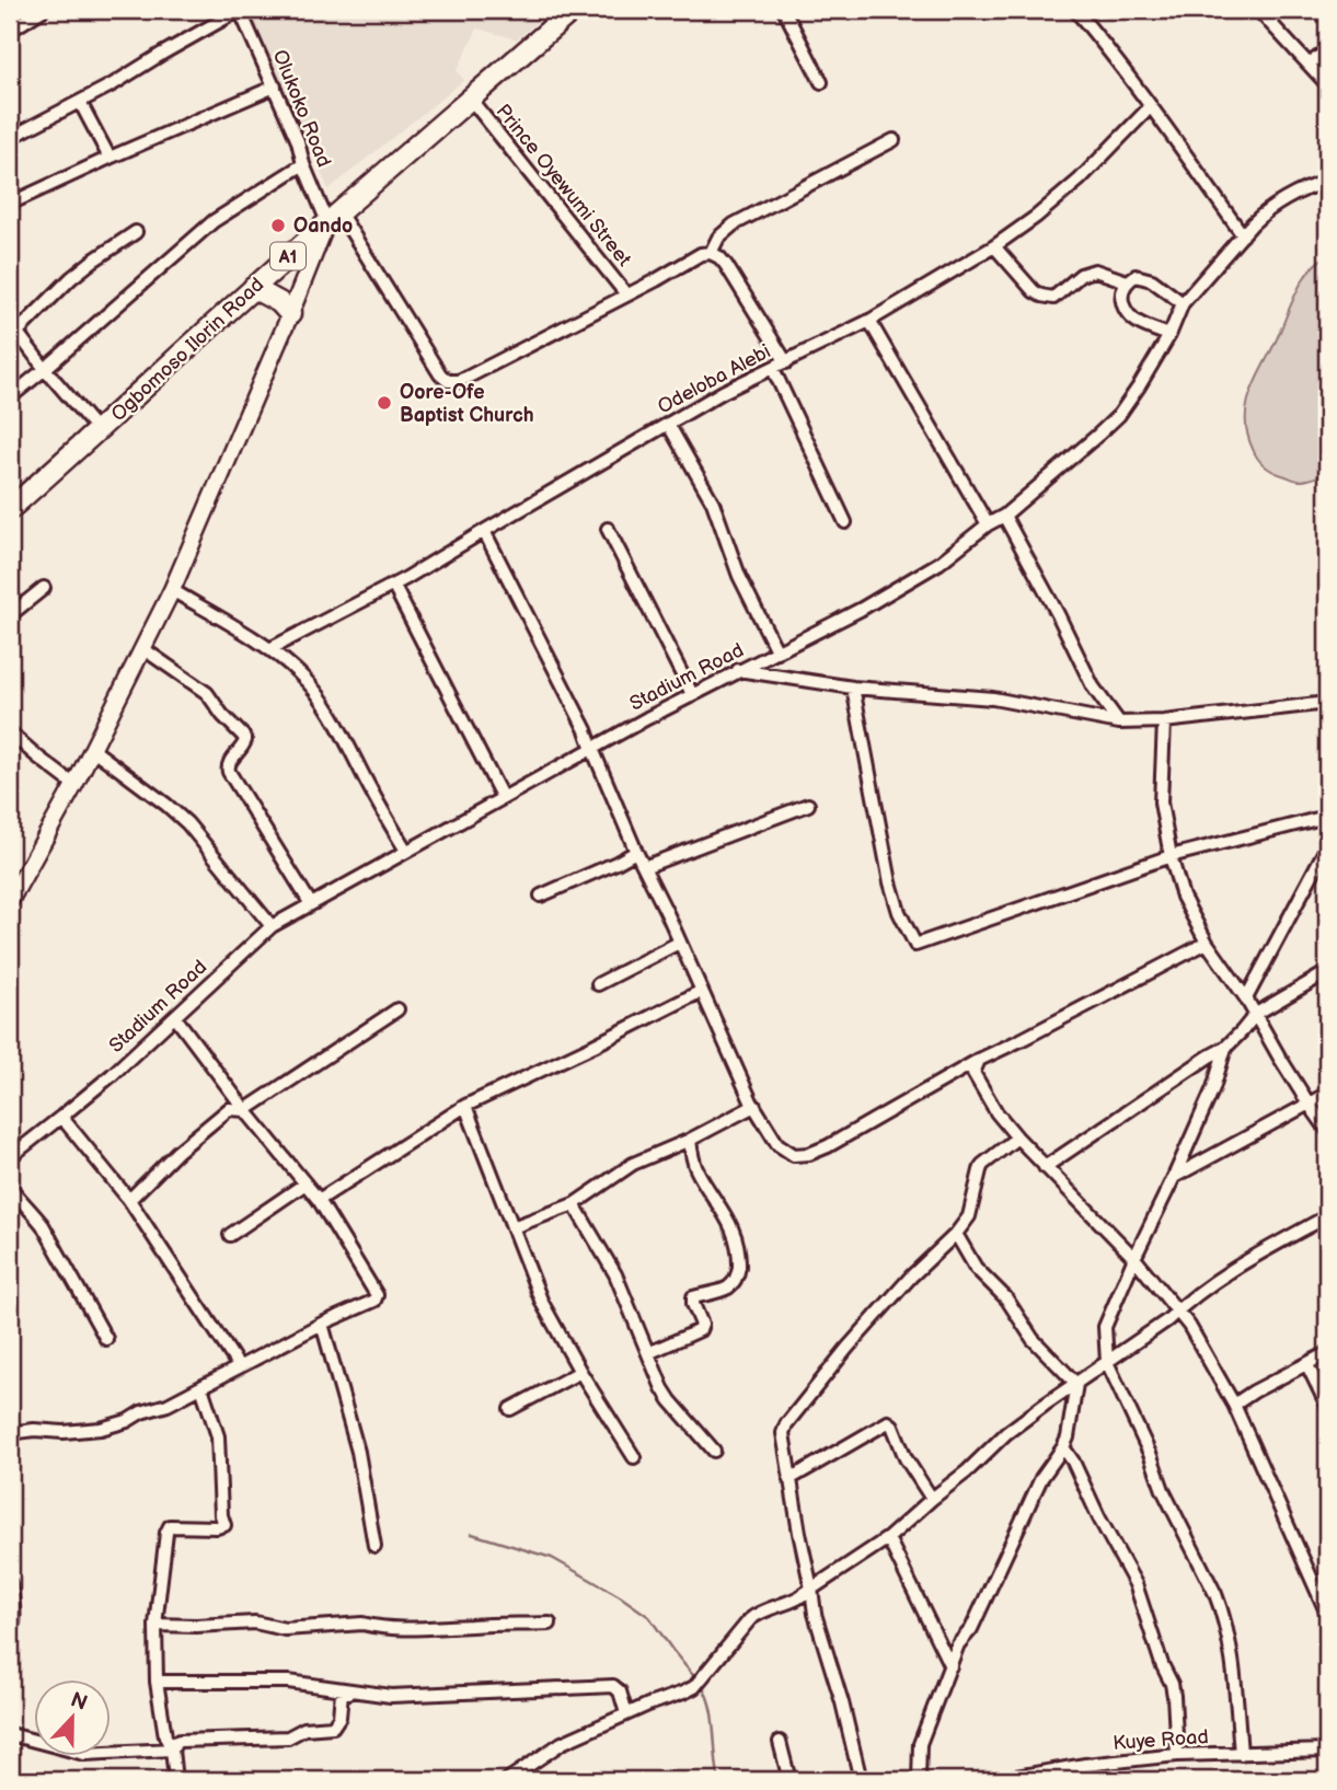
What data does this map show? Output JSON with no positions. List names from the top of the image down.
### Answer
{
  "streets": {
    "highway": ["A1", "Ogbomoso Ilorin Road"],
    "street": [
      "Olukoko Road",
      "Prince Oyewumi Street",
      "Odeloba Alebi",
      "Stadium Road",
      "Kuye Road"
    ]
  },
  "crossings": [
    ["Olukoko Road", "Prince Oyewumi Street"],
    ["Olukoko Road", "Ogbomoso Ilorin Road"],
    ["Prince Oyewumi Street", "Ogbomoso Ilorin Road"]
  ],
  "places": ["Oando", "Oore-Ofe Baptist Church"],
  "north": "top"
}
